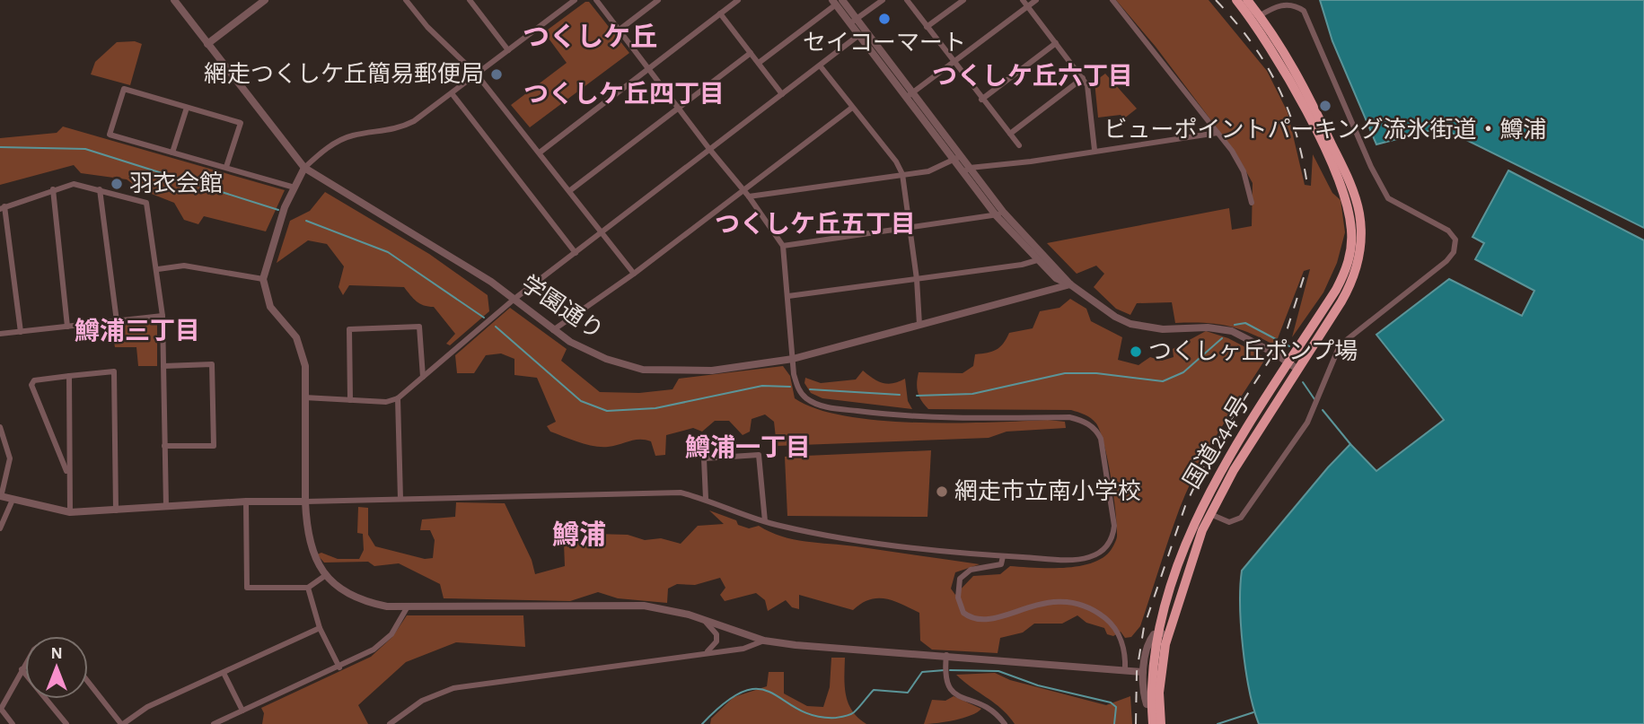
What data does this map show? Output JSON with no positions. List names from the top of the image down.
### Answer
{
  "streets": {
    "highway": ["国道244号"],
    "street": ["学園通り"]
  },
  "districts": [
    "つくしケ丘",
    "つくしケ丘六丁目",
    "つくしケ丘四丁目",
    "つくしケ丘五丁目",
    "鱒浦三丁目",
    "鱒浦一丁目",
    "鱒浦"
  ],
  "places": [
    "セイコーマート",
    "網走つくしケ丘簡易郵便局",
    "ビューポイントパーキング流氷街道・鱒浦",
    "羽衣会館",
    "つくしヶ丘ポンプ場",
    "網走市立南小学校"
  ],
  "north": "top"
}
